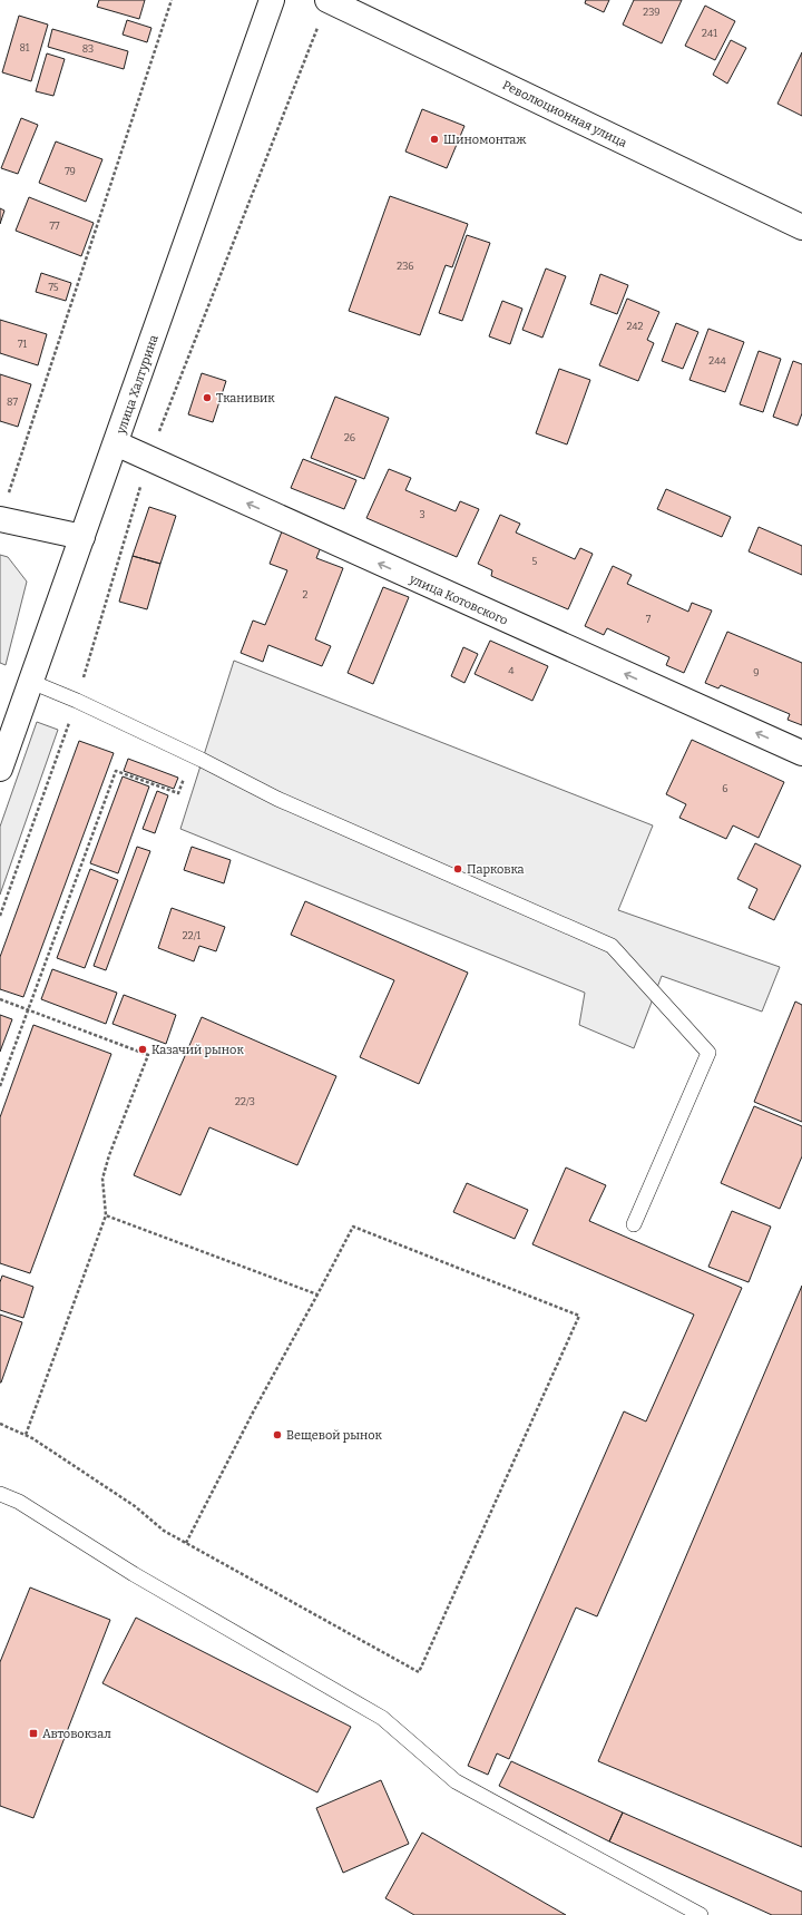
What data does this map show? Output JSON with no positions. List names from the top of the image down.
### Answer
{
  "streets": {
    "street": ["Революционная улица", "улица Халтурина", "улица Котовского"]
  },
  "crossings": [
    ["улица Халтурина", "улица Котовского"]
  ],
  "one_way": ["улица Котовского"],
  "places": {
    "other": [
      "Шиномонтаж",
      "Тканивик",
      "Парковка",
      "Казачий рынок",
      "Вещевой рынок"
    ],
    "transit": ["Автовокзал"]
  },
  "house_numbers": [
    "239",
    "241",
    "81",
    "83",
    "79",
    "77",
    "236",
    "75",
    "242",
    "71",
    "244",
    "87",
    "26",
    "3",
    "5",
    "2",
    "7",
    "4",
    "9",
    "6",
    "22/1",
    "22/3"
  ]
}
